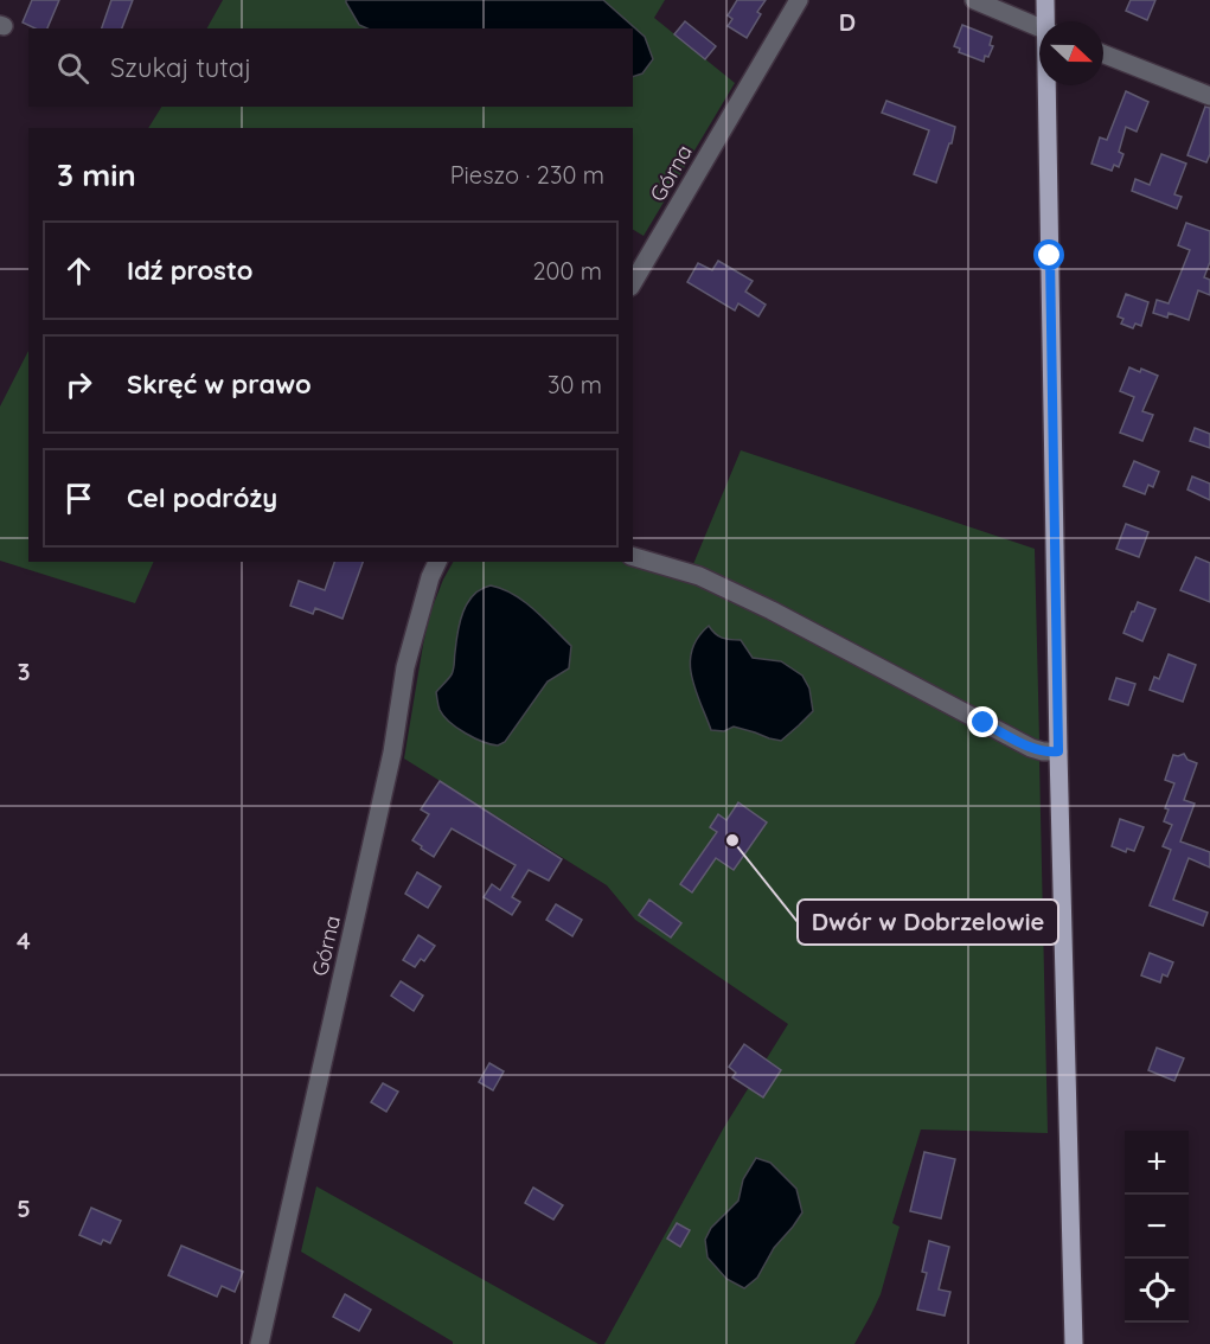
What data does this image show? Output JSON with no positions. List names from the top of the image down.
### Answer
{
  "streets": {
    "street": ["Górna"]
  },
  "places": ["Dwór w Dobrzelowie"],
  "north": "right",
  "page": {
    "search": "Szukaj tutaj",
    "heading": ["3 min", "Pieszo · 230 m"],
    "list": [
      ["Idź prosto", "200 m"],
      ["Skręć w prawo", "30 m"],
      "Cel podróży"
    ],
    "map_buttons": ["+", "−"]
  },
  "grid": {
    "columns": ["D"],
    "rows": ["3", "4", "5"]
  }
}
